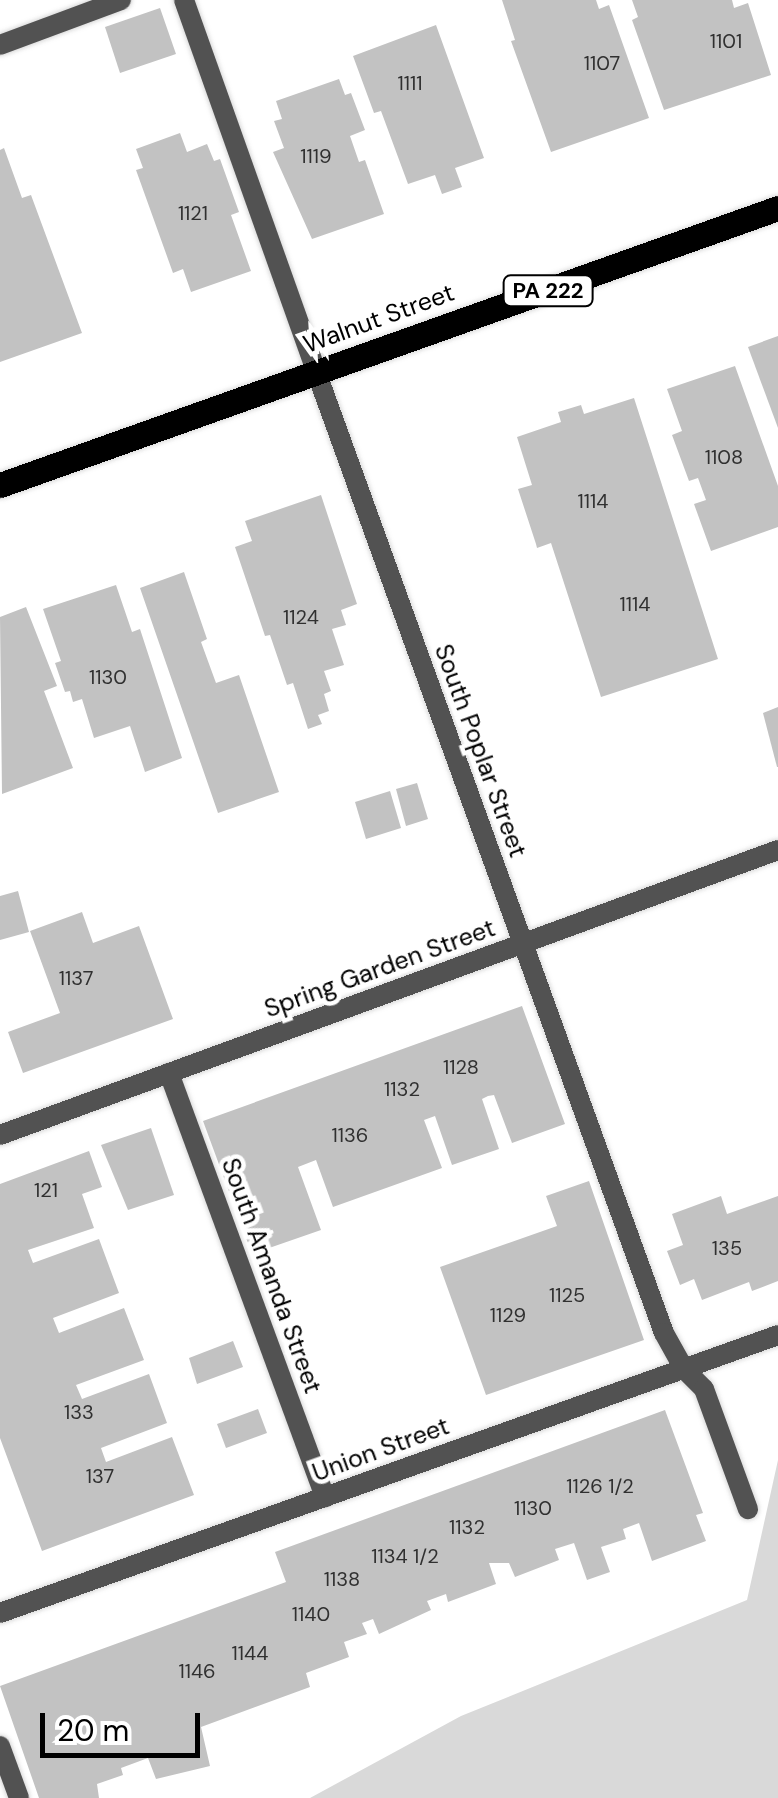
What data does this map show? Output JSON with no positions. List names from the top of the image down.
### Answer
{
  "streets": {
    "main road": ["PA 222", "Walnut Street"],
    "street": [
      "South Poplar Street",
      "Spring Garden Street",
      "South Amanda Street",
      "Union Street"
    ]
  },
  "crossings": [
    ["Walnut Street", "South Poplar Street"],
    ["South Poplar Street", "Spring Garden Street"],
    ["South Poplar Street", "Union Street"],
    ["Spring Garden Street", "South Amanda Street"],
    ["South Amanda Street", "Union Street"]
  ],
  "house_numbers": [
    "1101",
    "1107",
    "1111",
    "1119",
    "1121",
    "1108",
    "1114",
    "1114",
    "1124",
    "1130",
    "1137",
    "1128",
    "1132",
    "1136",
    "121",
    "135",
    "1125",
    "1129",
    "133",
    "137",
    "1126 1/2",
    "1130",
    "1132",
    "1134 1/2",
    "1138",
    "1140",
    "1144",
    "1146"
  ],
  "scale_bar": "20 m"
}
